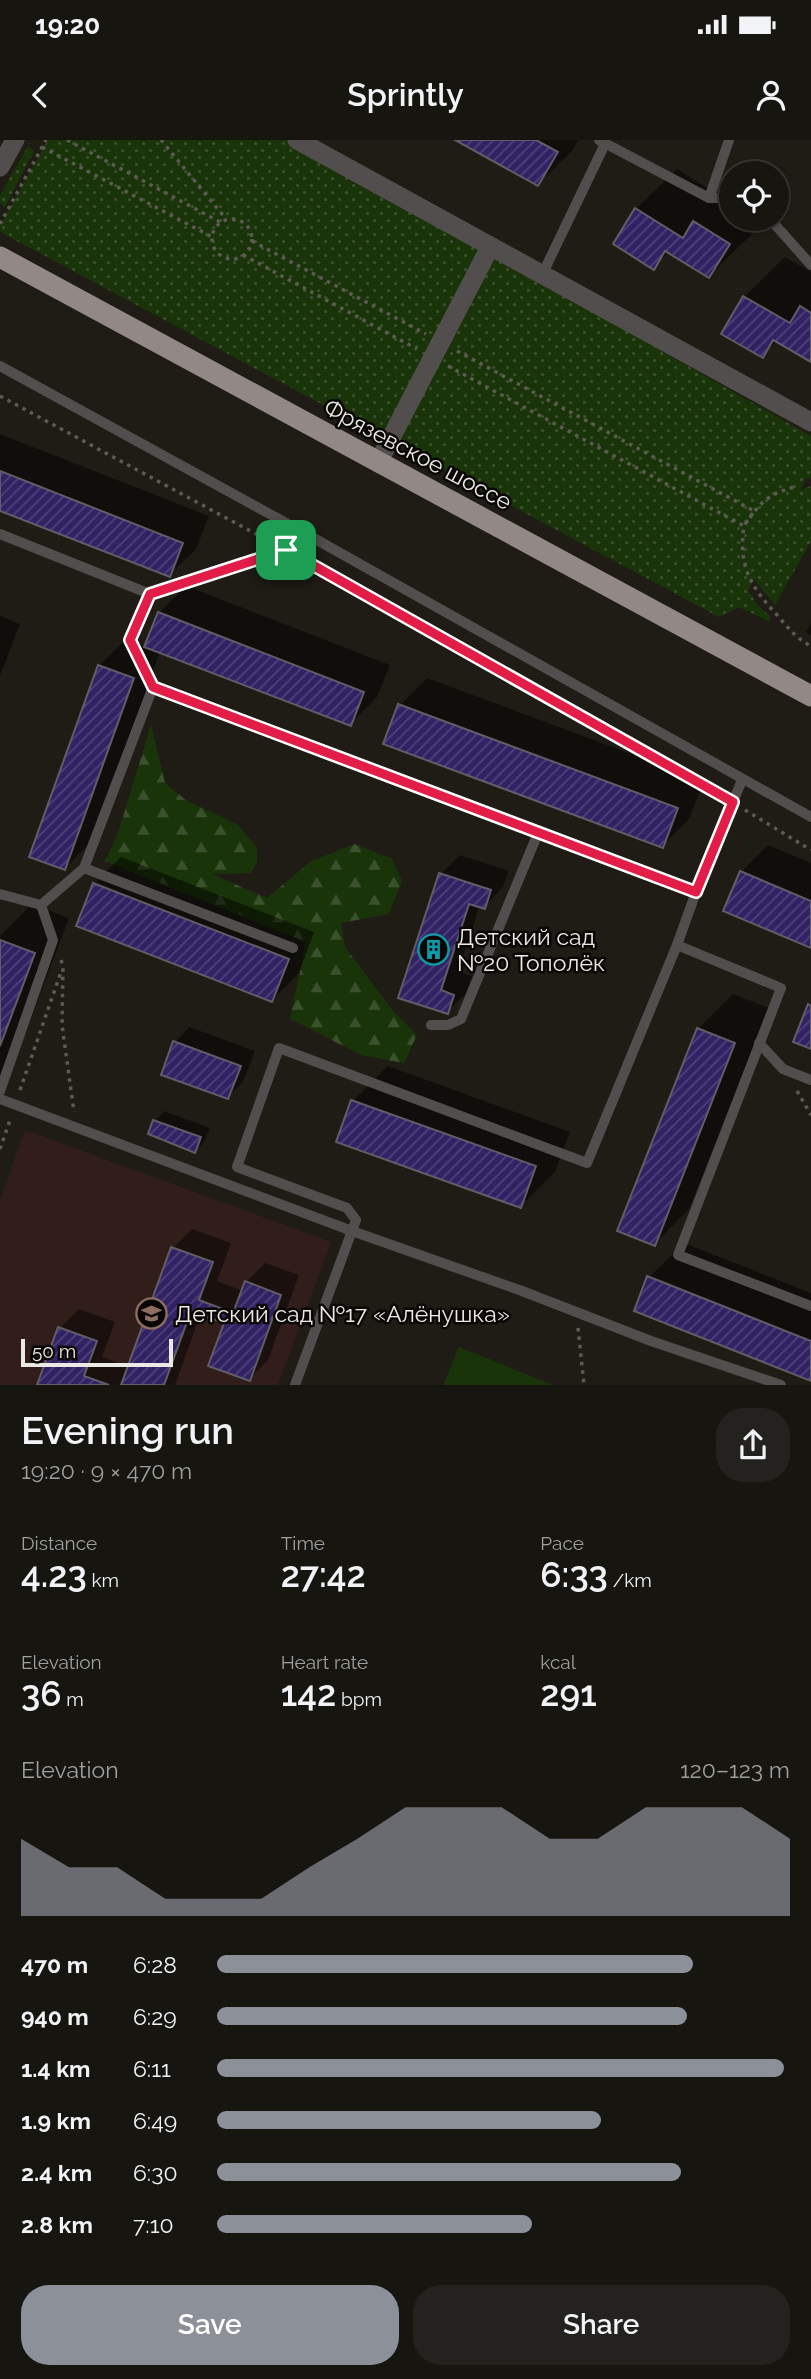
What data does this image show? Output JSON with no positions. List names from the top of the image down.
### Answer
{
  "streets": {
    "highway": ["Фрязевское шоссе"]
  },
  "places": {
    "building": ["Детский сад №20 Тополёк"],
    "school or university": ["Детский сад №17 «Алёнушка»"]
  },
  "scale_bar": "50 m",
  "page": {
    "status": "19:20",
    "header": "Sprintly",
    "scale": "50 m",
    "heading": ["Evening run", "19:20 · 9 × 470 m"],
    "stats": [
      ["Distance", "4.23 km"],
      ["Time", "27:42"],
      ["Pace", "6:33 /km"],
      ["Elevation", "36 m"],
      ["Heart rate", "142 bpm"],
      ["kcal", "291"]
    ],
    "chart": ["Elevation", "120–123 m"],
    "list": [
      {
        "name": "470 m",
        "note": "6:28"
      },
      {
        "name": "940 m",
        "note": "6:29"
      },
      {
        "name": "1.4 km",
        "note": "6:11"
      },
      {
        "name": "1.9 km",
        "note": "6:49"
      },
      {
        "name": "2.4 km",
        "note": "6:30"
      },
      {
        "name": "2.8 km",
        "note": "7:10"
      }
    ],
    "buttons": ["Save", "Share"]
  }
}
